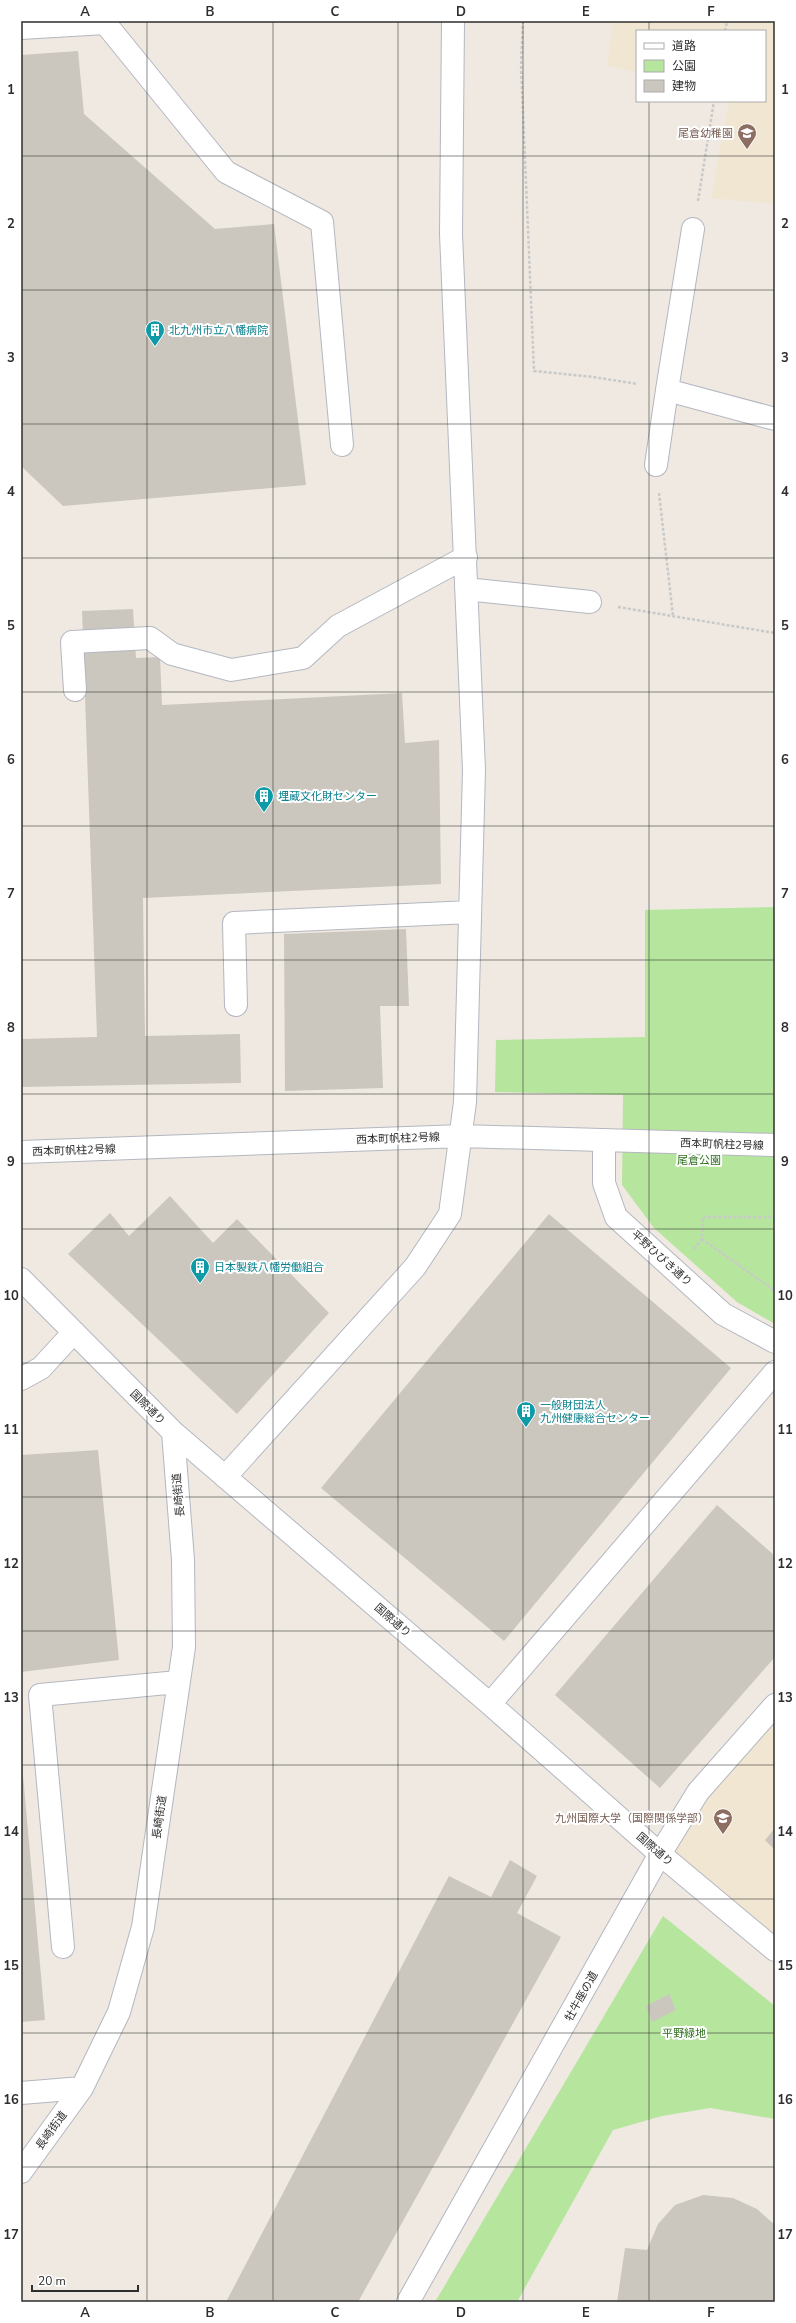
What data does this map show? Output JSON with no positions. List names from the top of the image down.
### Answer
{
  "streets": {
    "street": [
      "西本町帆柱2号線",
      "平野ひびき通り",
      "国際通り",
      "長崎街道",
      "牡牛座の道"
    ]
  },
  "crossings": [
    ["西本町帆柱2号線", "平野ひびき通り"],
    ["国際通り", "長崎街道"],
    ["国際通り", "牡牛座の道"]
  ],
  "parks": ["尾倉公園", "平野緑地"],
  "places": {
    "school or university": ["尾倉幼稚園", "九州国際大学（国際関係学部）"],
    "building": [
      "北九州市立八幡病院",
      "埋蔵文化財センター",
      "日本製鉄八幡労働組合",
      "一般財団法人 九州健康総合センター"
    ]
  },
  "legend": ["道路", "公園", "建物"],
  "scale_bar": "20 m",
  "grid": {
    "columns": [
      "A",
      "B",
      "C",
      "D",
      "E",
      "F"
    ],
    "rows": [
      "1",
      "2",
      "3",
      "4",
      "5",
      "6",
      "7",
      "8",
      "9",
      "10",
      "11",
      "12",
      "13",
      "14",
      "15",
      "16",
      "17"
    ]
  }
}
